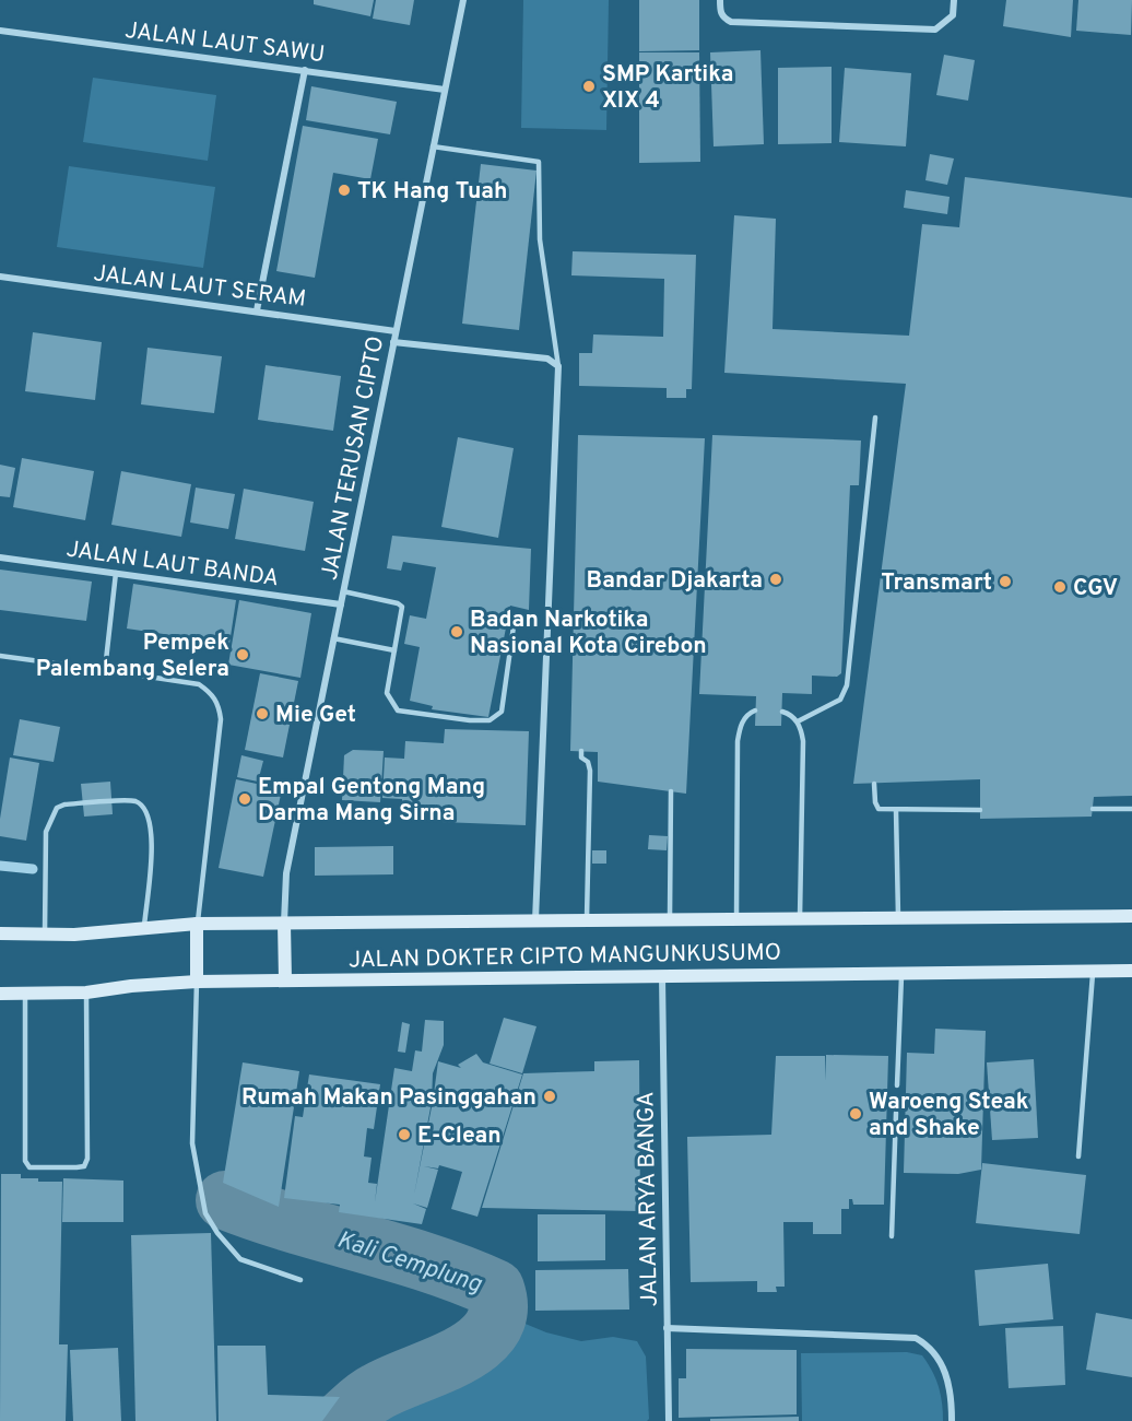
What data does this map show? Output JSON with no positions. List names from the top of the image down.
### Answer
{
  "streets": {
    "main road": ["JALAN DOKTER CIPTO MANGUNKUSUMO"],
    "street": [
      "JALAN LAUT SAWU",
      "JALAN LAUT SERAM",
      "JALAN TERUSAN CIPTO",
      "JALAN LAUT BANDA",
      "JALAN ARYA BANGA"
    ]
  },
  "crossings": [
    ["JALAN LAUT SAWU", "JALAN TERUSAN CIPTO"],
    ["JALAN LAUT SERAM", "JALAN TERUSAN CIPTO"],
    ["JALAN TERUSAN CIPTO", "JALAN LAUT BANDA"],
    ["JALAN TERUSAN CIPTO", "JALAN DOKTER CIPTO MANGUNKUSUMO"],
    ["JALAN DOKTER CIPTO MANGUNKUSUMO", "JALAN ARYA BANGA"]
  ],
  "water": ["Kali Cemplung"],
  "places": [
    "SMP Kartika XIX 4",
    "TK Hang Tuah",
    "Bandar Djakarta",
    "Transmart",
    "CGV",
    "Badan Narkotika Nasional Kota Cirebon",
    "Pempek Palembang Selera",
    "Mie Get",
    "Empal Gentong Mang Darma Mang Sirna",
    "Rumah Makan Pasinggahan",
    "Waroeng Steak and Shake",
    "E-Clean"
  ]
}
